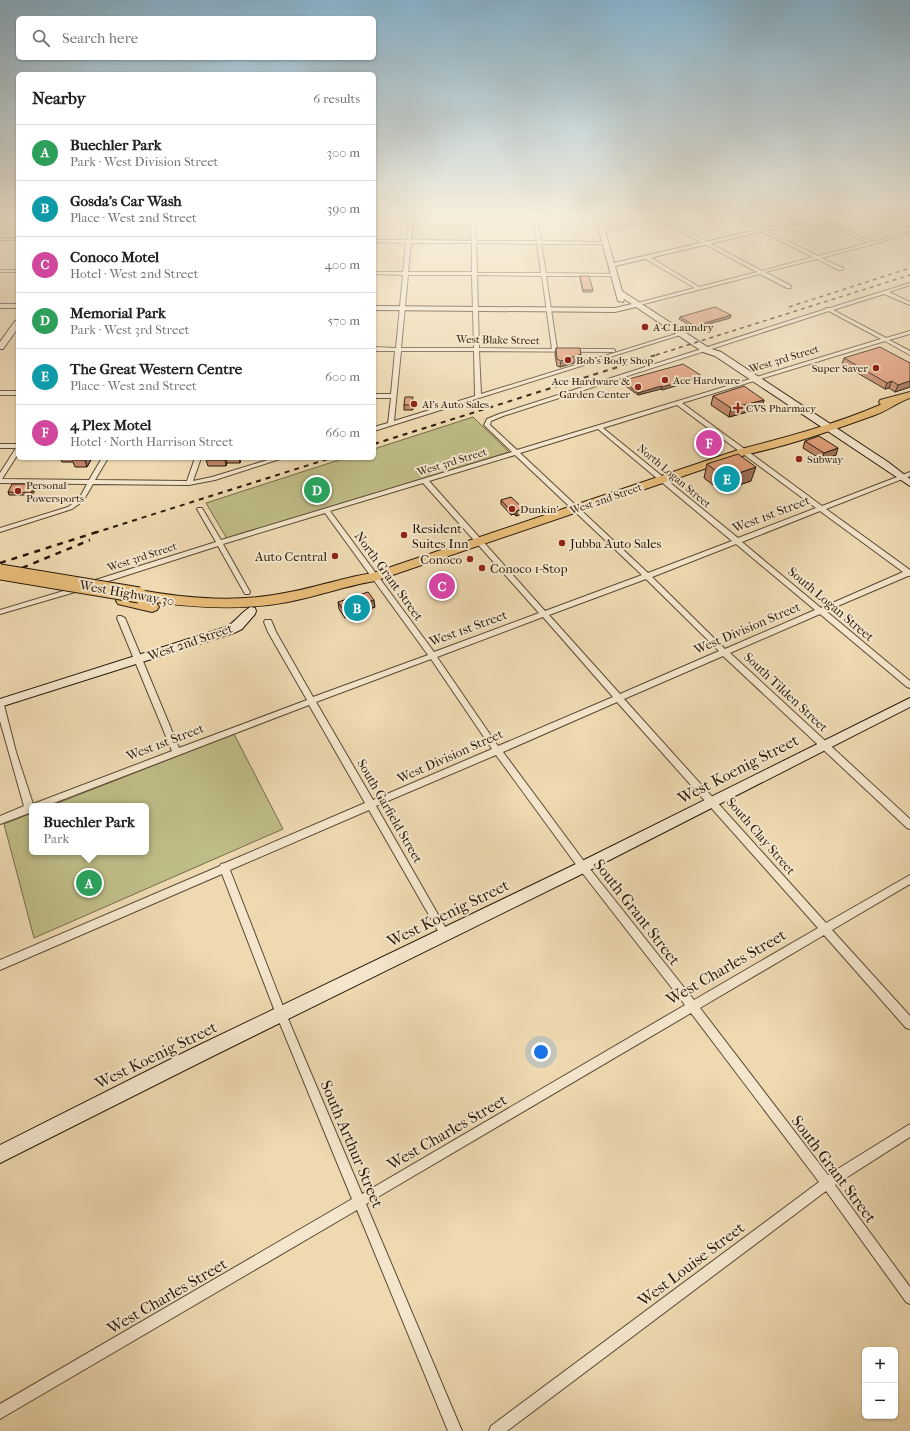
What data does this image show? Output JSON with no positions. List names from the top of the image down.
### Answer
{
  "streets": {
    "highway": ["West 2nd Street", "West Highway 30"],
    "street": [
      "West Blake Street",
      "West 3rd Street",
      "North Logan Street",
      "West 1st Street",
      "North Grant Street",
      "South Logan Street",
      "West Division Street",
      "South Tilden Street",
      "West Koenig Street",
      "South Garfield Street",
      "South Clay Street",
      "South Grant Street",
      "West Charles Street",
      "South Arthur Street",
      "West Louise Street"
    ]
  },
  "crossings": [
    ["West 3rd Street", "North Logan Street"],
    ["West 3rd Street", "North Grant Street"],
    ["West 3rd Street", "South Tilden Street"],
    ["West 3rd Street", "South Clay Street"],
    ["North Logan Street", "West 2nd Street"],
    ["North Logan Street", "West 1st Street"],
    ["North Logan Street", "South Logan Street"],
    ["West 2nd Street", "North Grant Street"],
    ["West 2nd Street", "West Highway 30"],
    ["West 2nd Street", "South Tilden Street"],
    ["West 2nd Street", "South Clay Street"],
    ["West 1st Street", "North Grant Street"],
    ["West 1st Street", "South Logan Street"],
    ["West 1st Street", "South Tilden Street"],
    ["West 1st Street", "South Garfield Street"],
    ["West 1st Street", "South Clay Street"],
    ["West 1st Street", "South Grant Street"],
    ["North Grant Street", "South Grant Street"],
    ["South Logan Street", "West Division Street"],
    ["West Division Street", "South Tilden Street"],
    ["West Division Street", "South Garfield Street"],
    ["West Division Street", "South Clay Street"],
    ["West Division Street", "South Grant Street"],
    ["West Division Street", "South Arthur Street"],
    ["South Tilden Street", "West Koenig Street"],
    ["West Koenig Street", "South Garfield Street"],
    ["West Koenig Street", "South Clay Street"],
    ["West Koenig Street", "South Grant Street"],
    ["West Koenig Street", "South Arthur Street"],
    ["South Clay Street", "West Charles Street"],
    ["South Grant Street", "West Charles Street"],
    ["South Grant Street", "West Louise Street"],
    ["West Charles Street", "South Arthur Street"]
  ],
  "places": {
    "other": [
      "A-C Laundry",
      "Bob's Body Shop",
      "Super Saver",
      "Ace Hardware",
      "Ace Hardware & Garden Center",
      "Al's Auto Sales",
      "Subway",
      "Personal Powersports",
      "Dunkin'",
      "Resident Suites Inn",
      "Jubba Auto Sales",
      "Auto Central",
      "Conoco",
      "Conoco 1-Stop"
    ],
    "health": ["CVS Pharmacy"]
  },
  "page": {
    "search": "Search here",
    "heading": ["Nearby", "6 results"],
    "list": [
      {
        "mark": "A",
        "name": "Buechler Park",
        "note": "Park · West Division Street",
        "value": "300 m"
      },
      {
        "mark": "B",
        "name": "Gosda's Car Wash",
        "note": "Place · West 2nd Street",
        "value": "390 m"
      },
      {
        "mark": "C",
        "name": "Conoco Motel",
        "note": "Hotel · West 2nd Street",
        "value": "400 m"
      },
      {
        "mark": "D",
        "name": "Memorial Park",
        "note": "Park · West 3rd Street",
        "value": "570 m"
      },
      {
        "mark": "E",
        "name": "The Great Western Centre",
        "note": "Place · West 2nd Street",
        "value": "600 m"
      },
      {
        "mark": "F",
        "name": "4 Plex Motel",
        "note": "Hotel · North Harrison Street",
        "value": "660 m"
      }
    ],
    "pins": [
      "F",
      "E",
      "D",
      "C",
      "B",
      "A"
    ],
    "popup": ["Buechler Park", "Park"],
    "map_buttons": ["+", "−"]
  }
}
